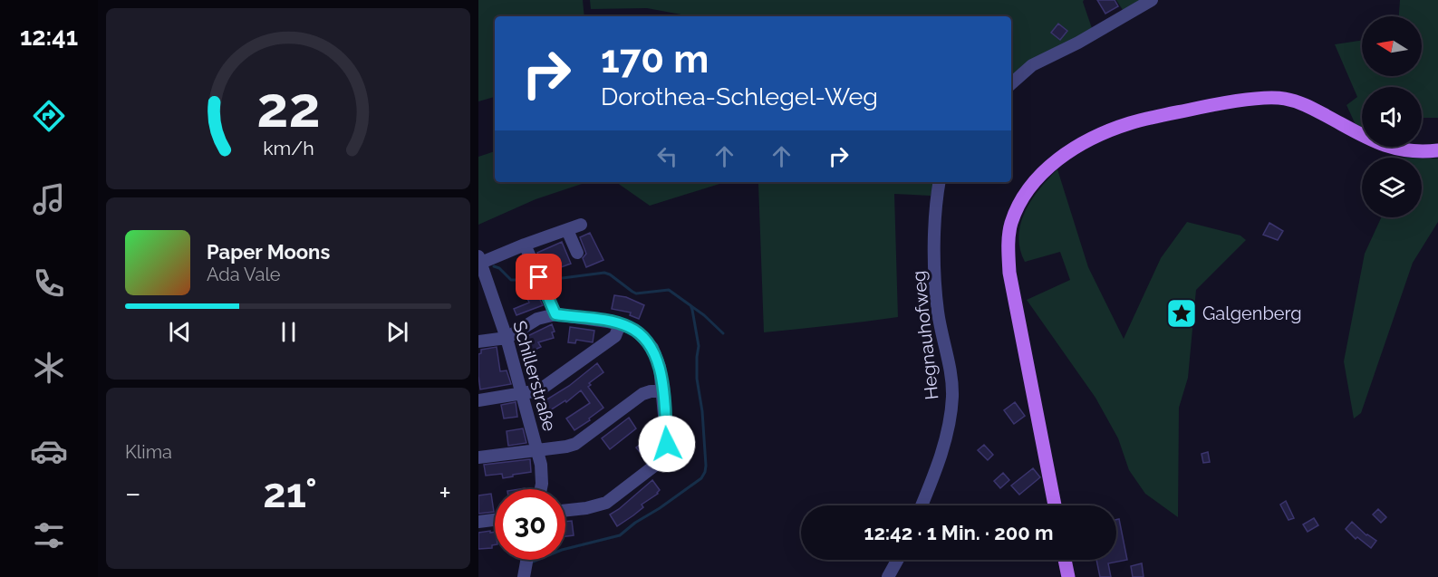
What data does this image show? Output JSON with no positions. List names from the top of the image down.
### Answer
{
  "streets": {
    "street": ["Hegnauhofweg", "Schillerstraße"]
  },
  "places": {
    "place": ["Galgenberg"]
  },
  "north": "left",
  "page": {
    "tabs": "12:41",
    "turn": ["170 m", "Dorothea-Schlegel-Weg"],
    "song": ["Paper Moons", "Ada Vale"],
    "tile": "Klima",
    "heat": ["−", "21°", "+"],
    "limit": "30",
    "trip": "12:42 · 1 Min. · 200 m",
    "gauge": ["22", "km/h"]
  }
}
